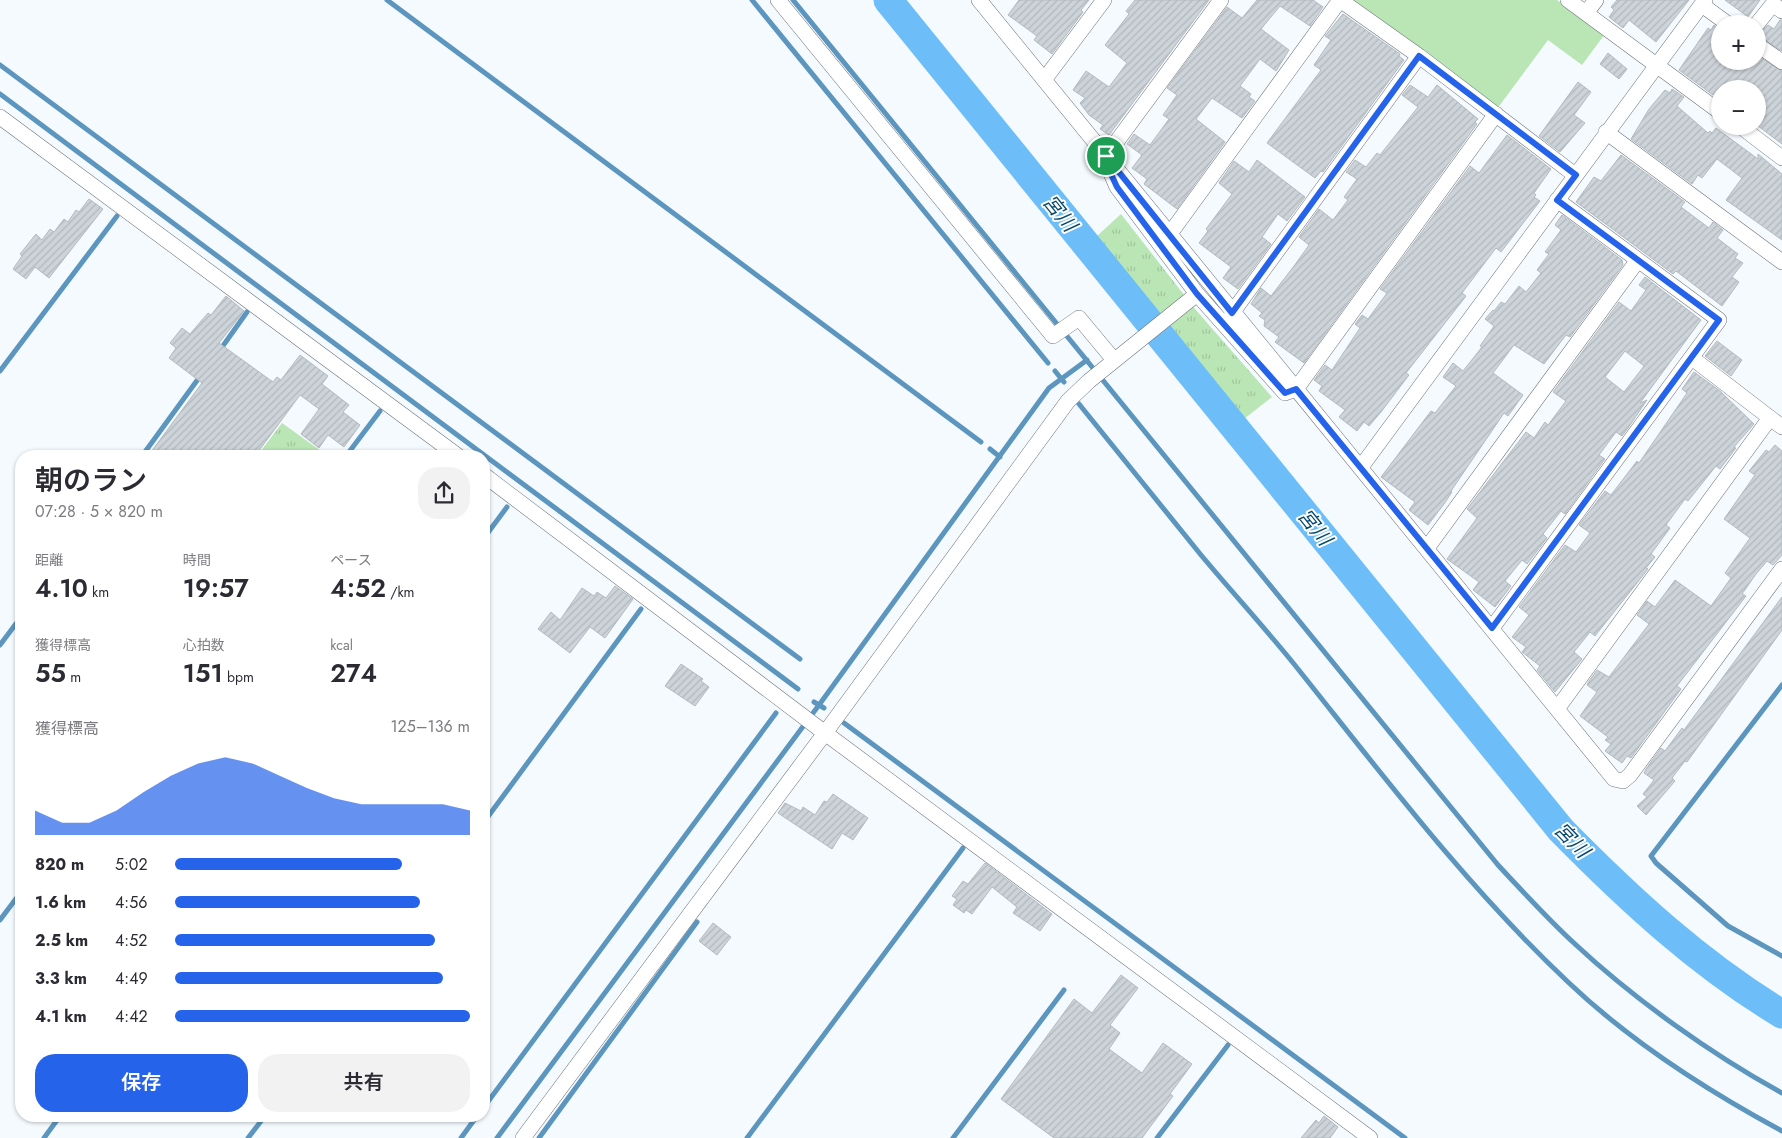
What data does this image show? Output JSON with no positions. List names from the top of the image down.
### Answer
{
  "water": ["宮川"],
  "page": {
    "map_buttons": ["+", "−"],
    "heading": ["朝のラン", "07:28 · 5 × 820 m"],
    "stats": [
      ["距離", "4.10 km"],
      ["時間", "19:57"],
      ["ペース", "4:52 /km"],
      ["獲得標高", "55 m"],
      ["心拍数", "151 bpm"],
      ["kcal", "274"]
    ],
    "chart": ["獲得標高", "125–136 m"],
    "list": [
      {
        "name": "820 m",
        "note": "5:02"
      },
      {
        "name": "1.6 km",
        "note": "4:56"
      },
      {
        "name": "2.5 km",
        "note": "4:52"
      },
      {
        "name": "3.3 km",
        "note": "4:49"
      },
      {
        "name": "4.1 km",
        "note": "4:42"
      }
    ],
    "buttons": ["保存", "共有"]
  }
}
